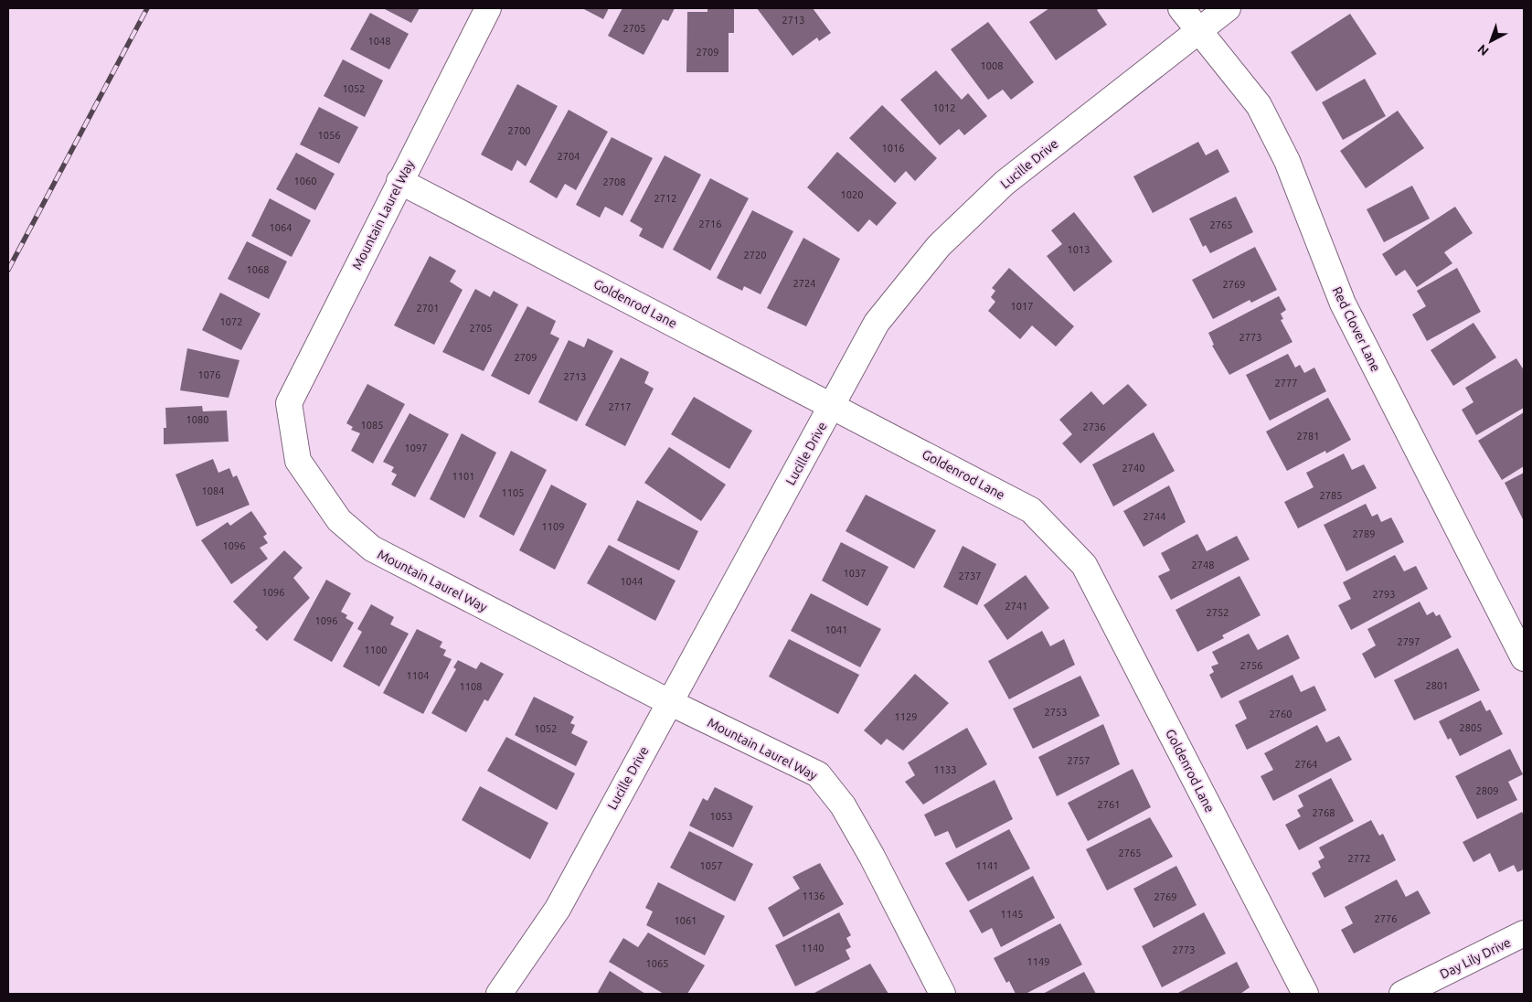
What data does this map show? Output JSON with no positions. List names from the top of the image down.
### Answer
{
  "streets": {
    "street": [
      "Lucille Drive",
      "Mountain Laurel Way",
      "Goldenrod Lane",
      "Red Clover Lane",
      "Day Lily Drive"
    ]
  },
  "crossings": [
    ["Lucille Drive", "Mountain Laurel Way"],
    ["Lucille Drive", "Goldenrod Lane"],
    ["Lucille Drive", "Red Clover Lane"],
    ["Mountain Laurel Way", "Goldenrod Lane"]
  ],
  "house_numbers": [
    "2713",
    "2705",
    "1048",
    "2709",
    "1008",
    "1052",
    "1012",
    "2700",
    "1056",
    "1016",
    "2704",
    "1060",
    "2708",
    "1020",
    "2712",
    "2716",
    "2765",
    "1064",
    "1013",
    "2720",
    "1068",
    "2724",
    "2769",
    "1017",
    "2701",
    "1072",
    "2705",
    "2773",
    "2709",
    "1076",
    "2713",
    "2777",
    "2717",
    "1080",
    "1085",
    "2736",
    "2781",
    "1097",
    "2740",
    "1101",
    "1084",
    "1105",
    "2785",
    "2744",
    "1109",
    "2789",
    "1096",
    "2748",
    "1037",
    "2737",
    "1044",
    "1096",
    "2793",
    "2741",
    "2752",
    "1096",
    "1041",
    "2797",
    "1100",
    "2756",
    "1104",
    "2801",
    "1108",
    "2753",
    "2760",
    "1129",
    "2805",
    "1052",
    "2757",
    "2764",
    "1133",
    "2809",
    "2761",
    "2768",
    "1053",
    "2765",
    "2772",
    "1057",
    "1141",
    "1136",
    "2769",
    "1145",
    "2776",
    "1061",
    "1140",
    "2773",
    "1149",
    "1065"
  ],
  "north": "bottom left"
}
